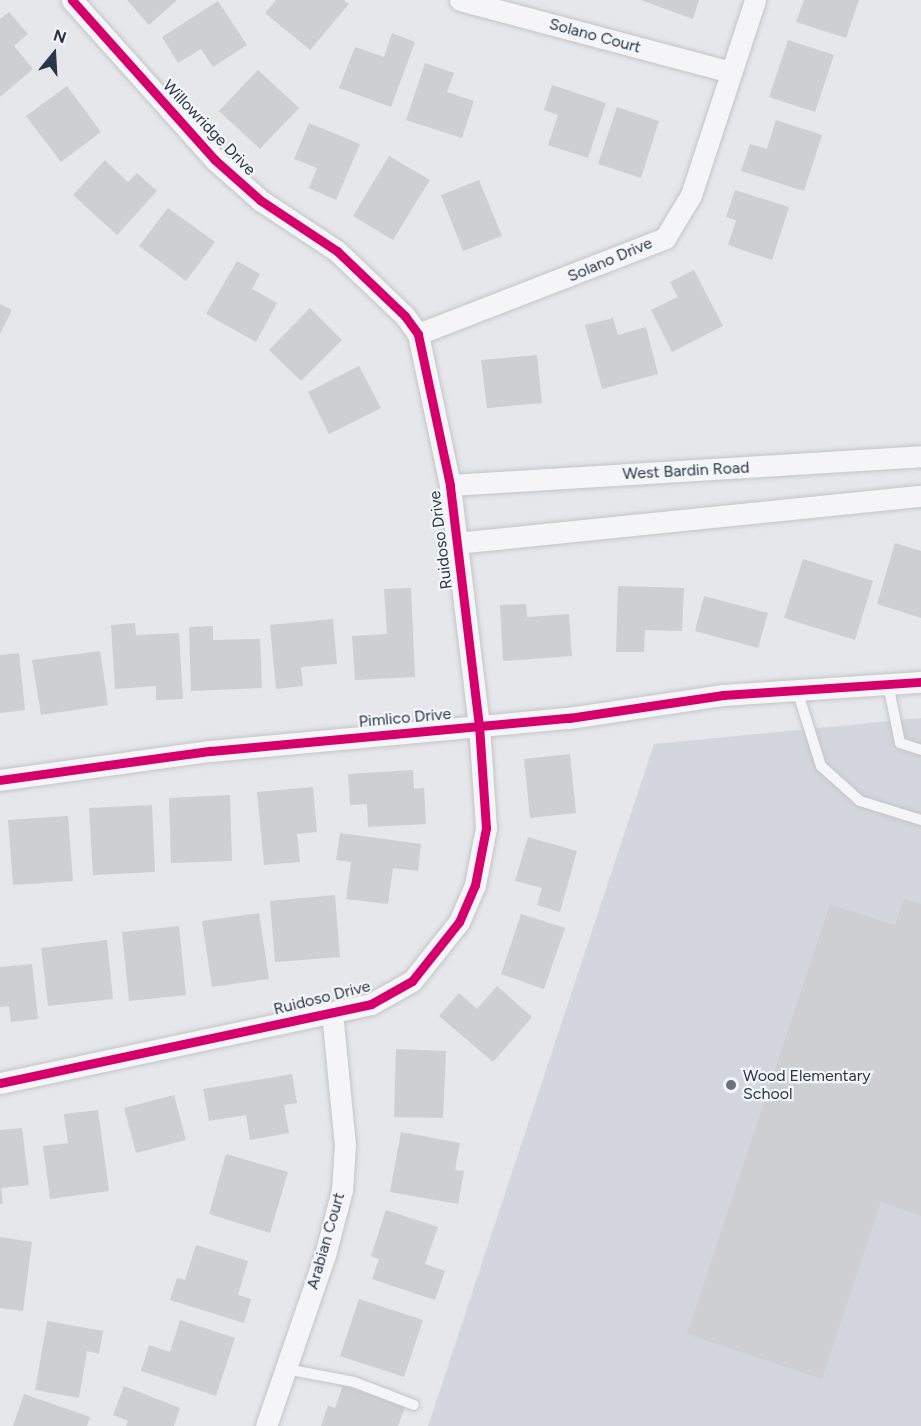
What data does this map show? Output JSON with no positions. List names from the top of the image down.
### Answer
{
  "streets": {
    "street": [
      "Solano Court",
      "Willowridge Drive",
      "Solano Drive",
      "West Bardin Road",
      "Ruidoso Drive",
      "Pimlico Drive",
      "Arabian Court"
    ]
  },
  "crossings": [
    ["Solano Court", "Solano Drive"],
    ["Willowridge Drive", "Solano Drive"],
    ["Willowridge Drive", "Ruidoso Drive"],
    ["Solano Drive", "Ruidoso Drive"],
    ["West Bardin Road", "Ruidoso Drive"],
    ["Ruidoso Drive", "Pimlico Drive"],
    ["Ruidoso Drive", "Arabian Court"]
  ],
  "places": ["Wood Elementary School"],
  "north": "top"
}
